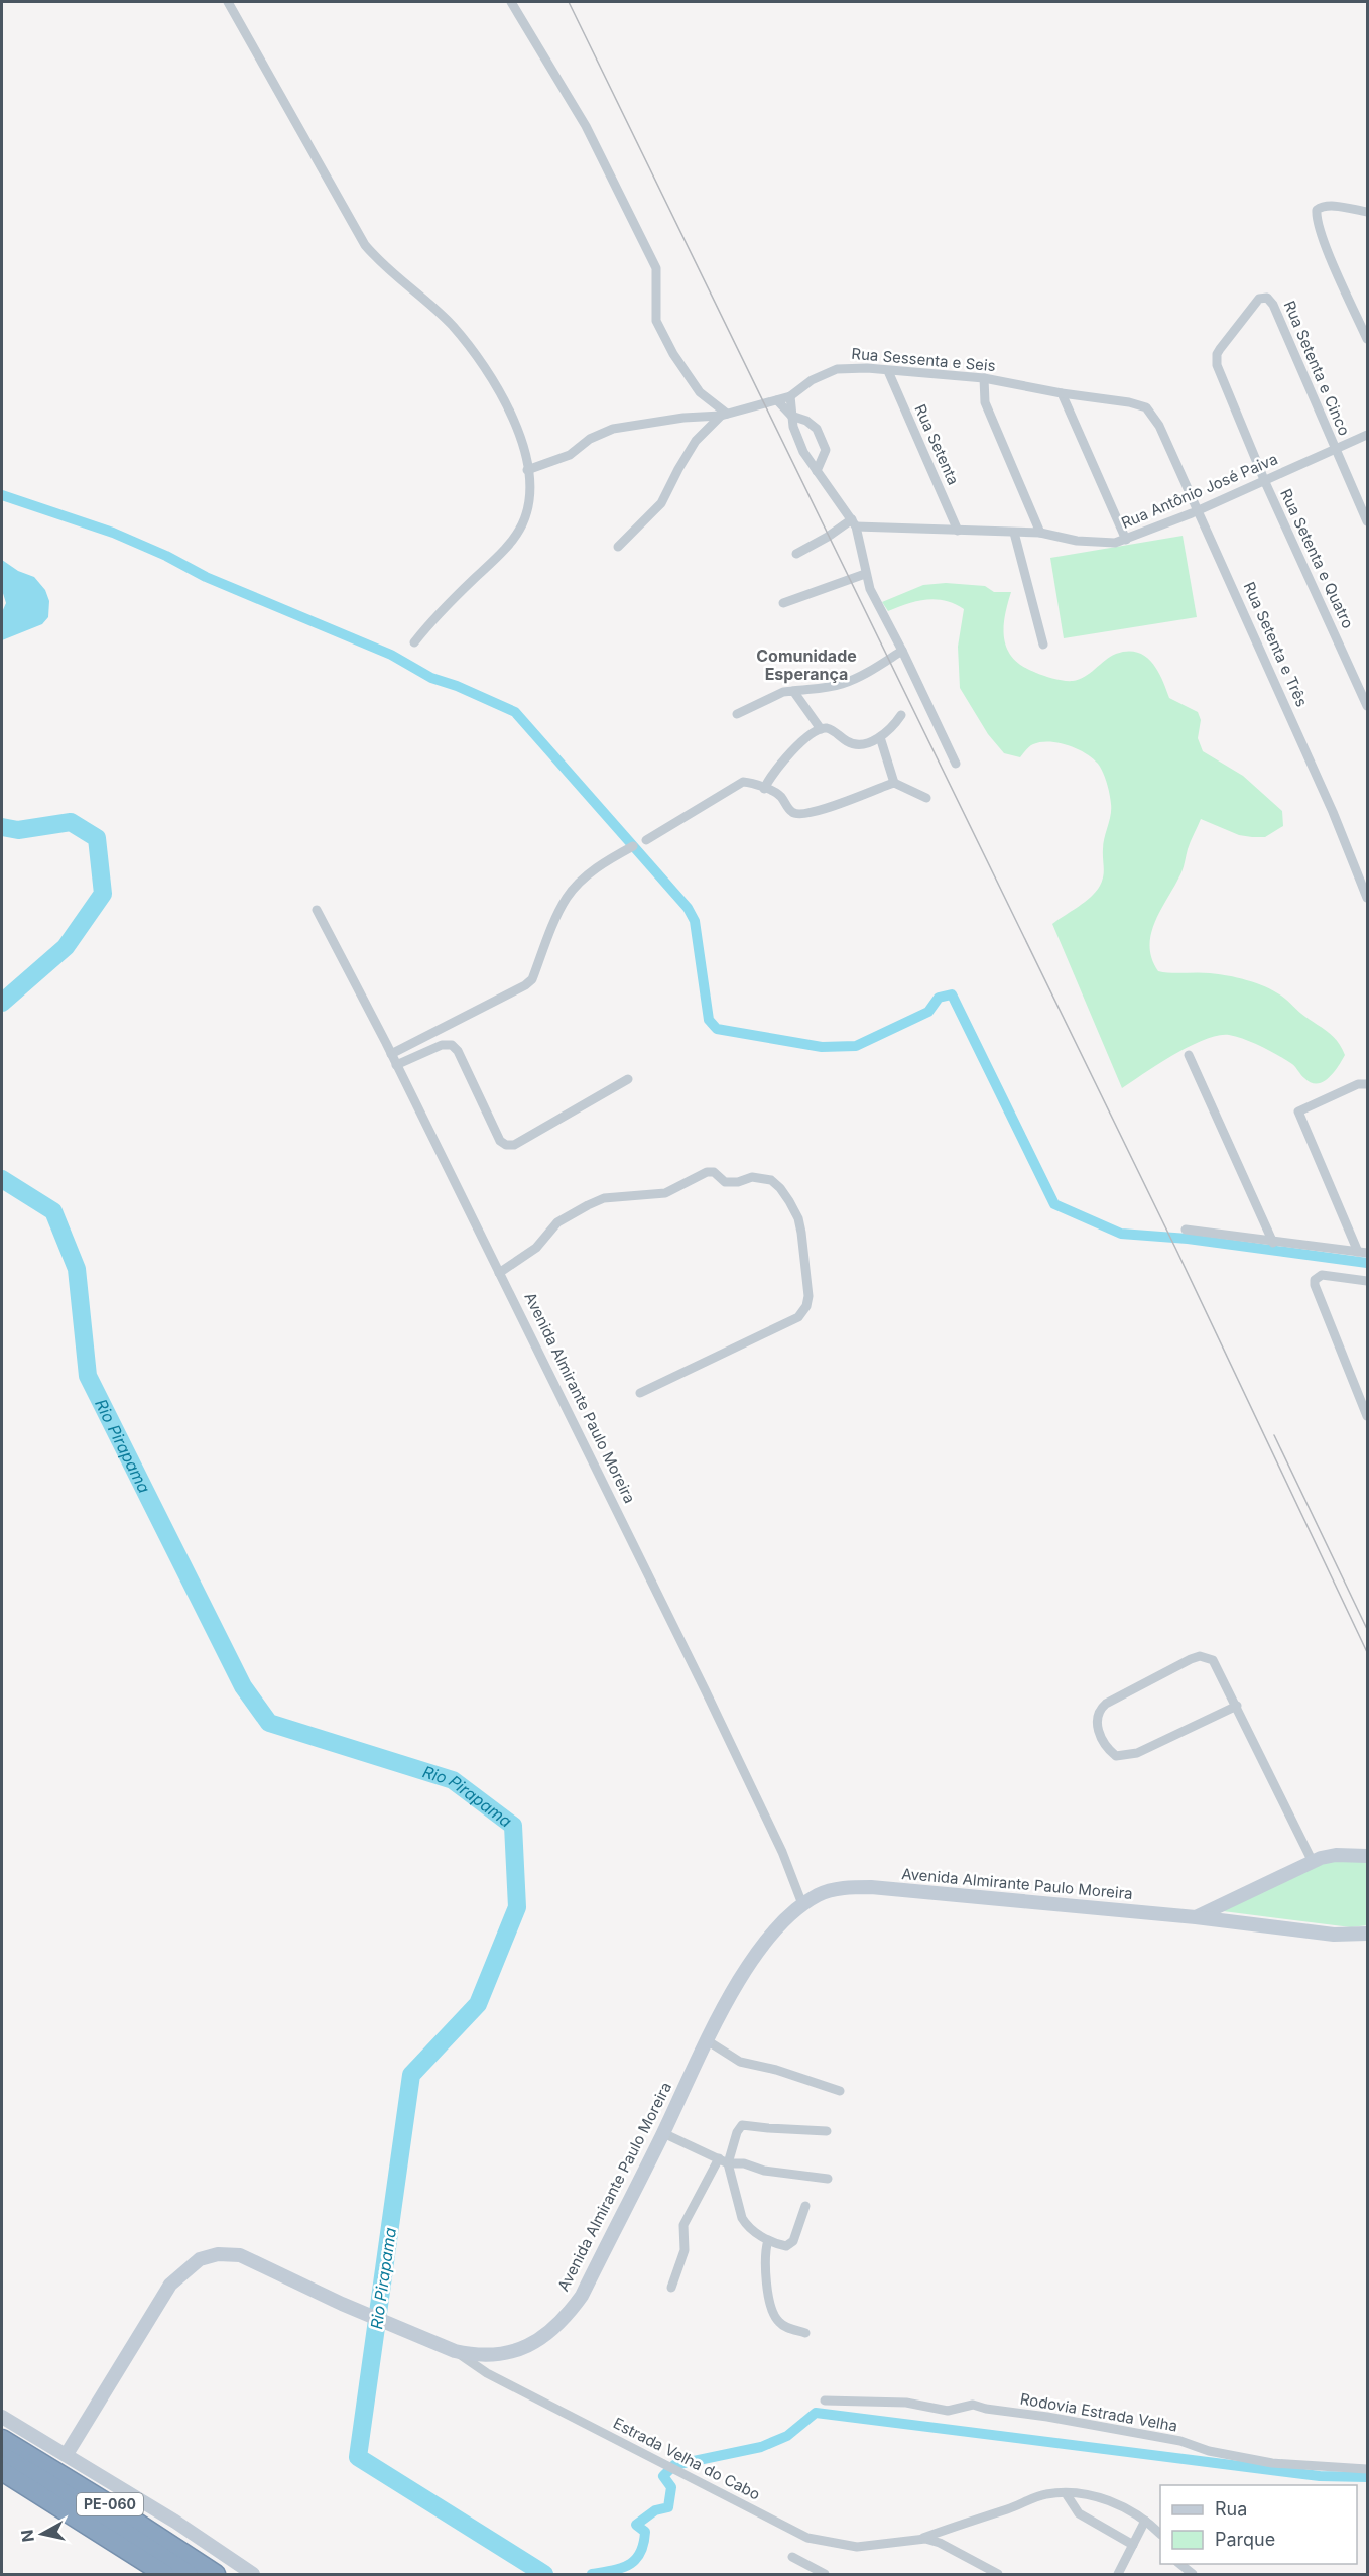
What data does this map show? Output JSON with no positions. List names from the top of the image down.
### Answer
{
  "streets": {
    "highway": ["PE-060"],
    "main road": ["Avenida Almirante Paulo Moreira"],
    "street": [
      "Rua Sessenta e Seis",
      "Rua Setenta e Cinco",
      "Rua Setenta",
      "Rua Antônio José Paiva",
      "Rua Setenta e Quatro",
      "Rua Setenta e Três",
      "Rodovia Estrada Velha",
      "Estrada Velha do Cabo"
    ]
  },
  "crossings": [
    ["Rua Sessenta e Seis", "Rua Setenta"],
    ["Rua Sessenta e Seis", "Rua Setenta e Três"],
    ["Rua Setenta e Cinco", "Rua Antônio José Paiva"],
    ["Rua Setenta e Cinco", "Rua Setenta e Quatro"],
    ["Rua Setenta", "Rua Antônio José Paiva"],
    ["Rua Antônio José Paiva", "Rua Setenta e Quatro"],
    ["Rua Antônio José Paiva", "Rua Setenta e Três"],
    ["Avenida Almirante Paulo Moreira", "Estrada Velha do Cabo"]
  ],
  "districts": ["Comunidade Esperança"],
  "water": ["Rio Pirapama"],
  "legend": ["Rua", "Parque"],
  "north": "left"
}
